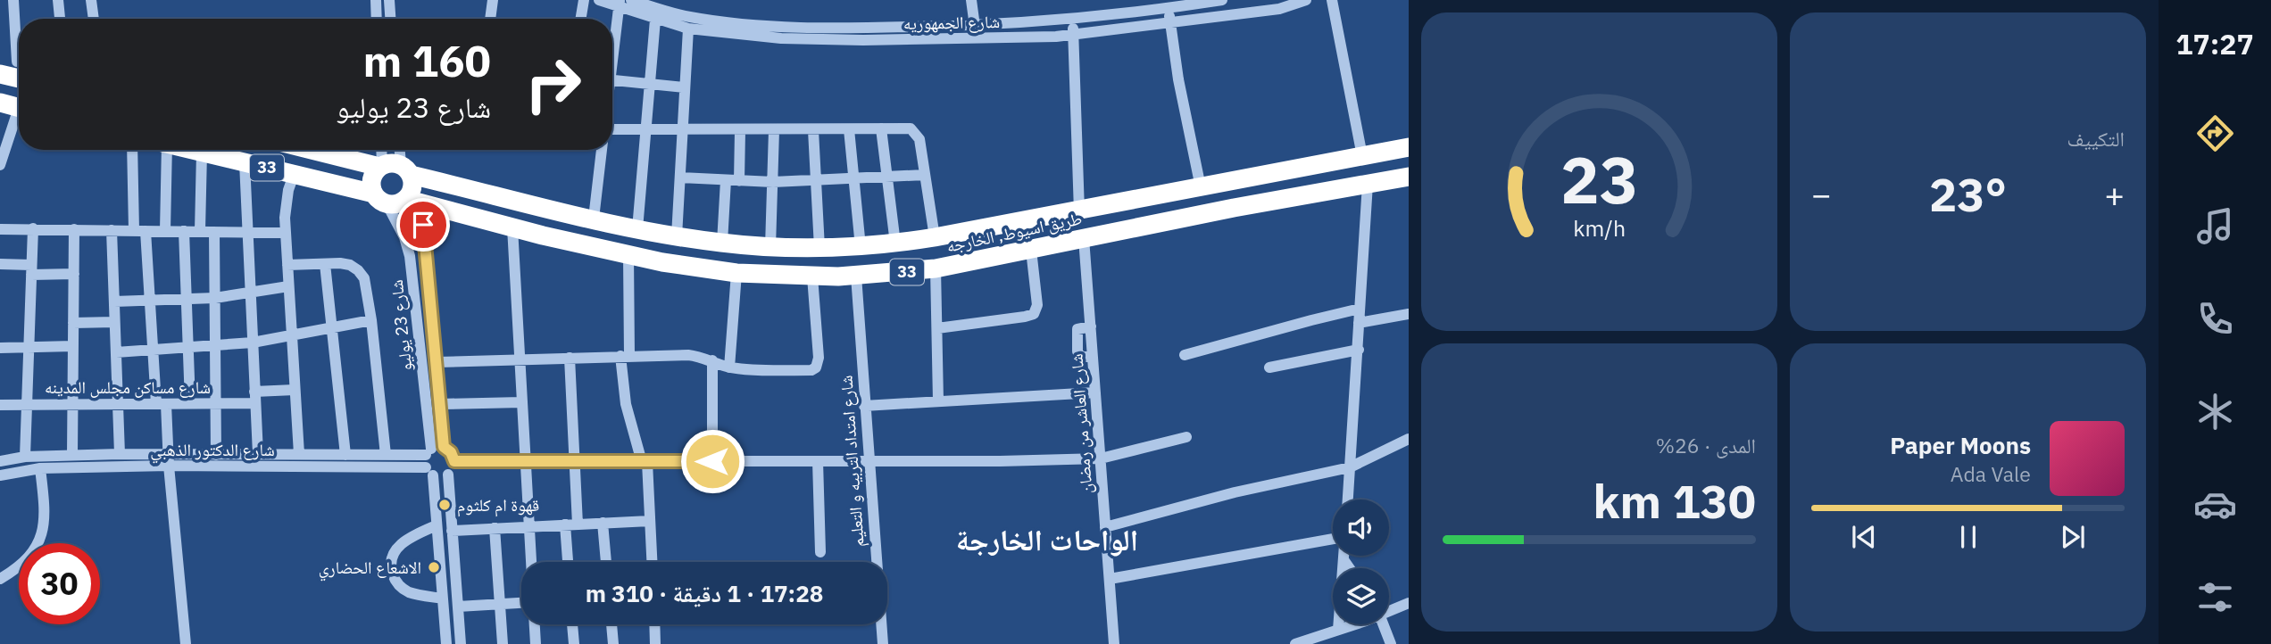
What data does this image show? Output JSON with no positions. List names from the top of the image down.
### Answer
{
  "streets": {
    "highway": ["33", "طريق اسيوط, الخارجه"],
    "street": [
      "شارع الجمهوريه",
      "شارع 23 يوليو",
      "شارع مساكن مجلس المدينه",
      "شارع العاشر من رمضان",
      "شارع الدكتور الذهبي",
      "شارع امتداد التربيه و التعليم"
    ]
  },
  "crossings": [
    ["طريق اسيوط, الخارجه", "شارع 23 يوليو"],
    ["طريق اسيوط, الخارجه", "شارع العاشر من رمضان"],
    ["طريق اسيوط, الخارجه", "شارع امتداد التربيه و التعليم"],
    ["شارع 23 يوليو", "شارع الدكتور الذهبي"]
  ],
  "districts": ["الواحات الخارجة"],
  "places": ["قهوة ام كلثوم", "الاشعاع الحضاري"],
  "page": {
    "tabs": "17:27",
    "tile": [
      "التكييف",
      ["المدى · 26%", "130 km"]
    ],
    "turn": ["160 m", "شارع 23 يوليو"],
    "heat": ["−", "23°", "+"],
    "song": ["Paper Moons", "Ada Vale"],
    "limit": "30",
    "trip": "17:28 · 1 دقيقة · 310 m",
    "gauge": ["23", "km/h"]
  }
}
